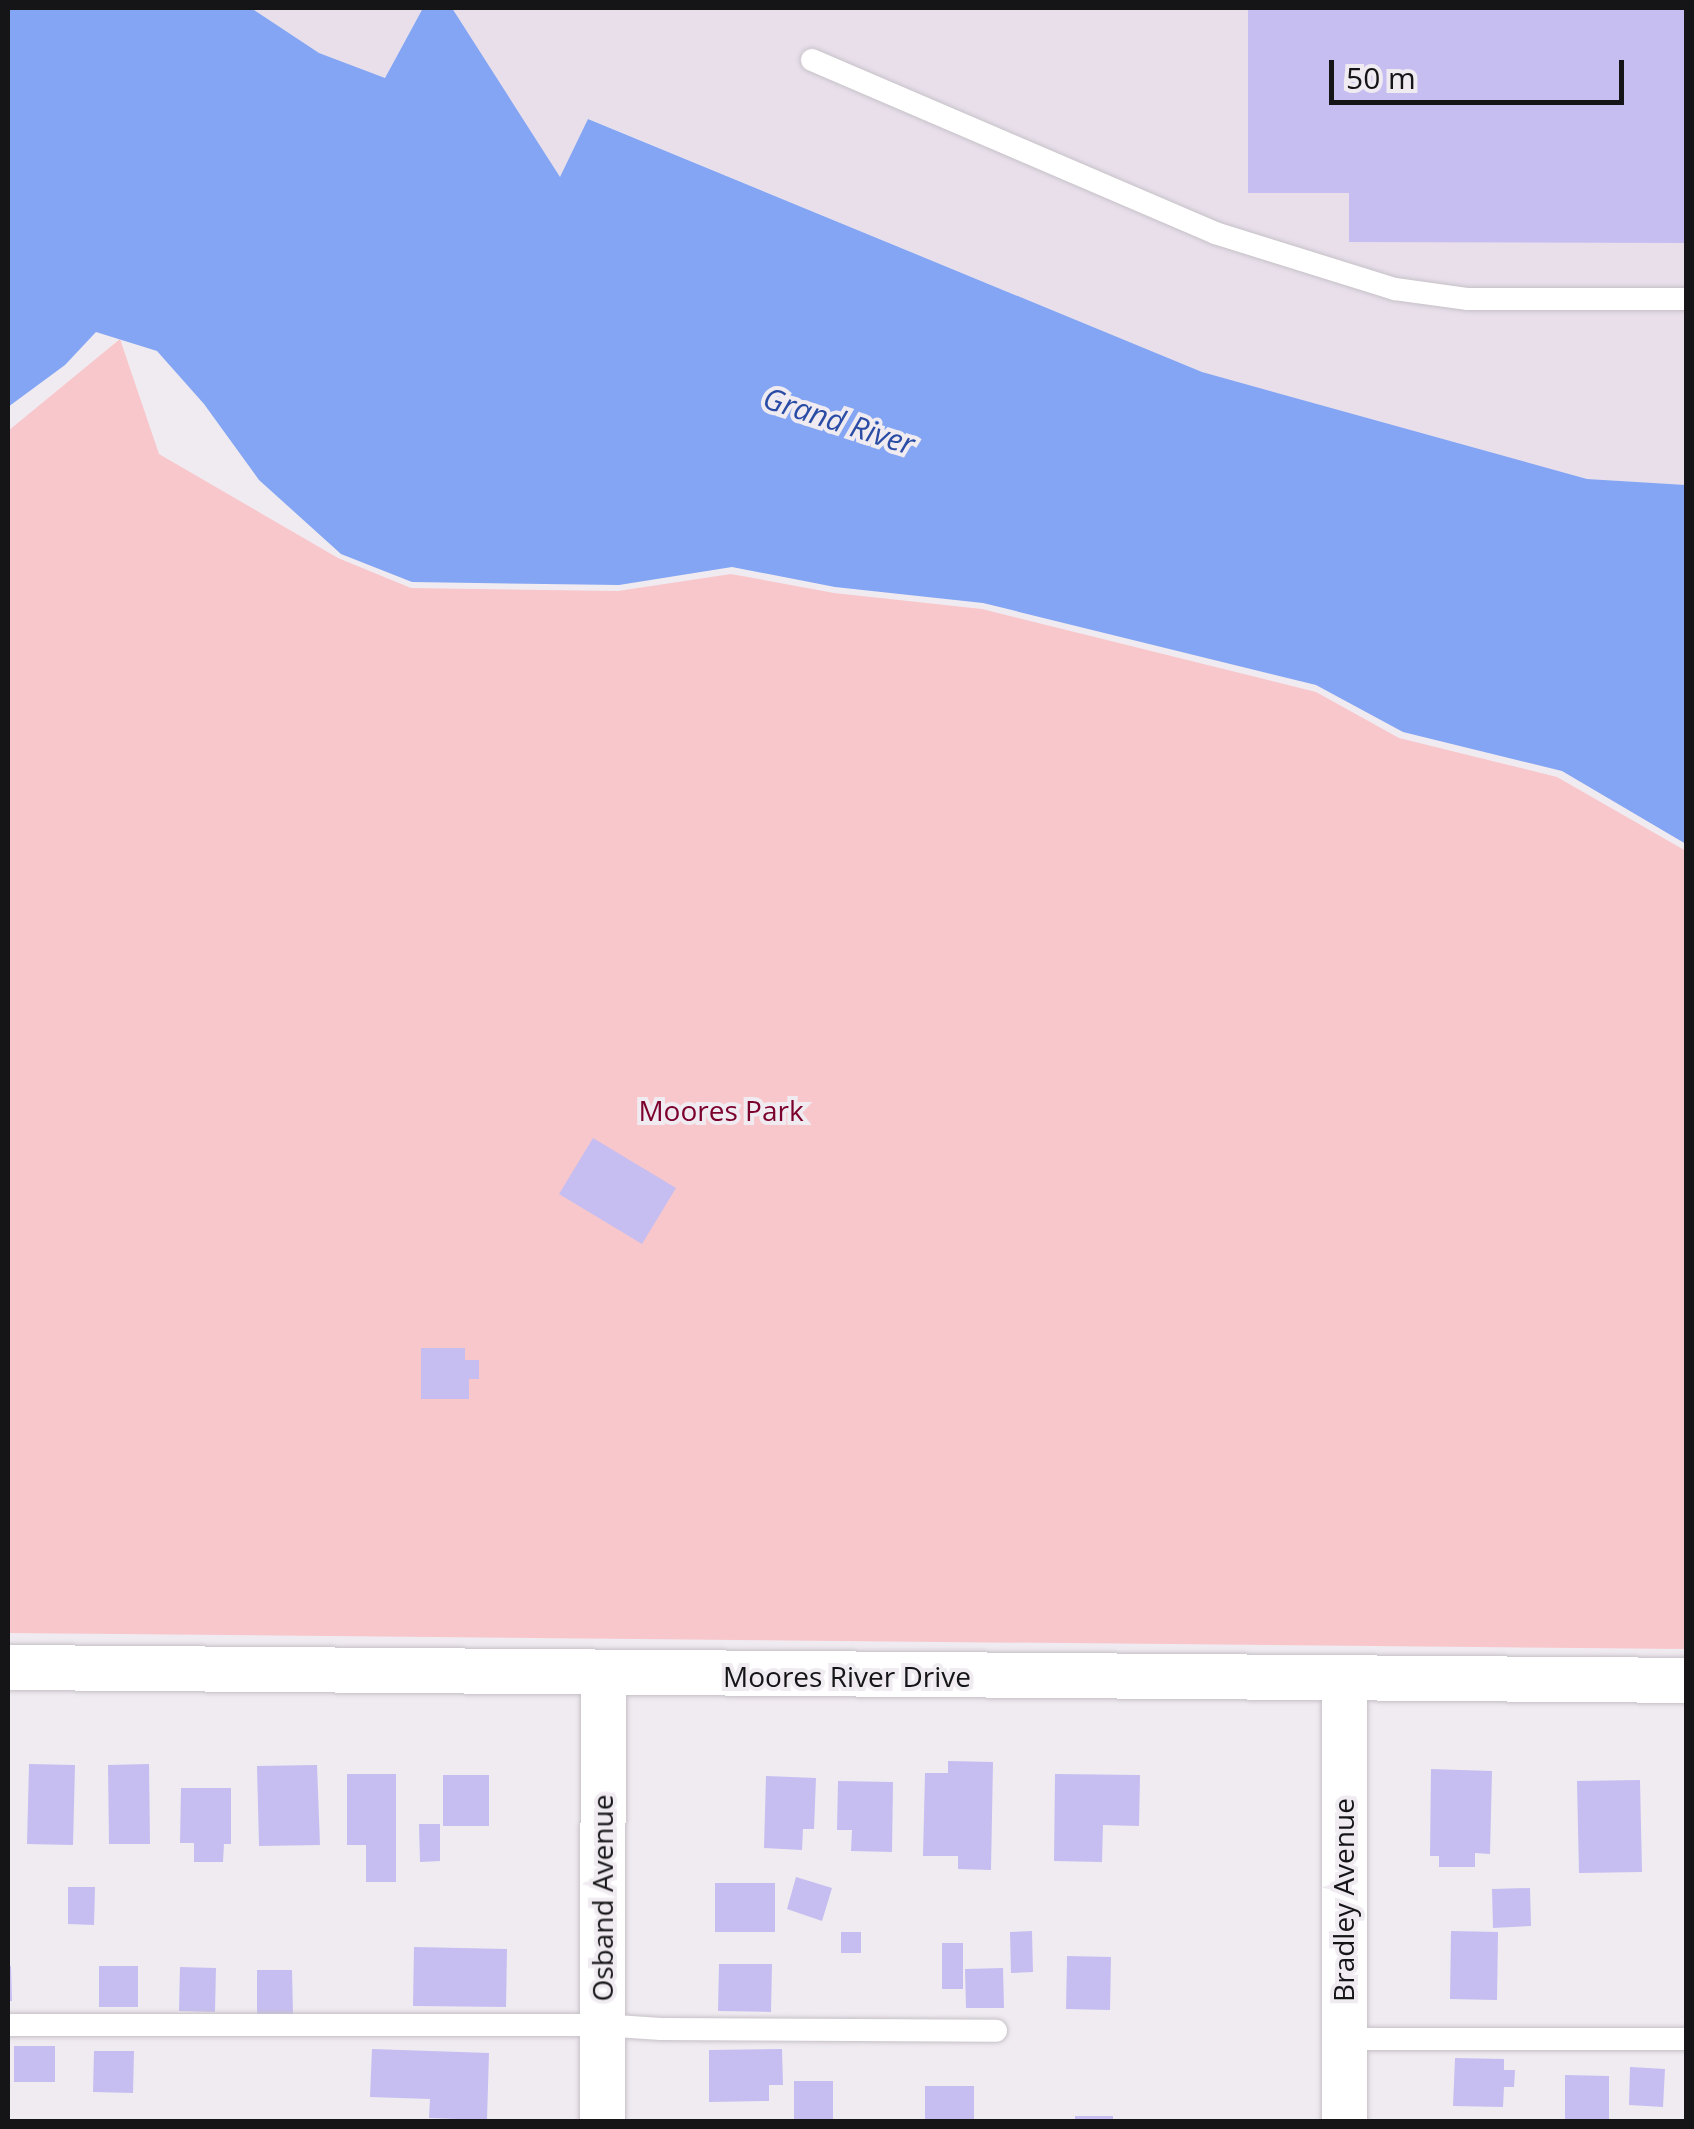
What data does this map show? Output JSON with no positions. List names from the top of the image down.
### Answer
{
  "streets": {
    "street": ["Moores River Drive", "Osband Avenue", "Bradley Avenue"]
  },
  "crossings": [
    ["Moores River Drive", "Osband Avenue"],
    ["Moores River Drive", "Bradley Avenue"]
  ],
  "water": ["Grand River"],
  "parks": ["Moores Park"],
  "scale_bar": "50 m"
}
